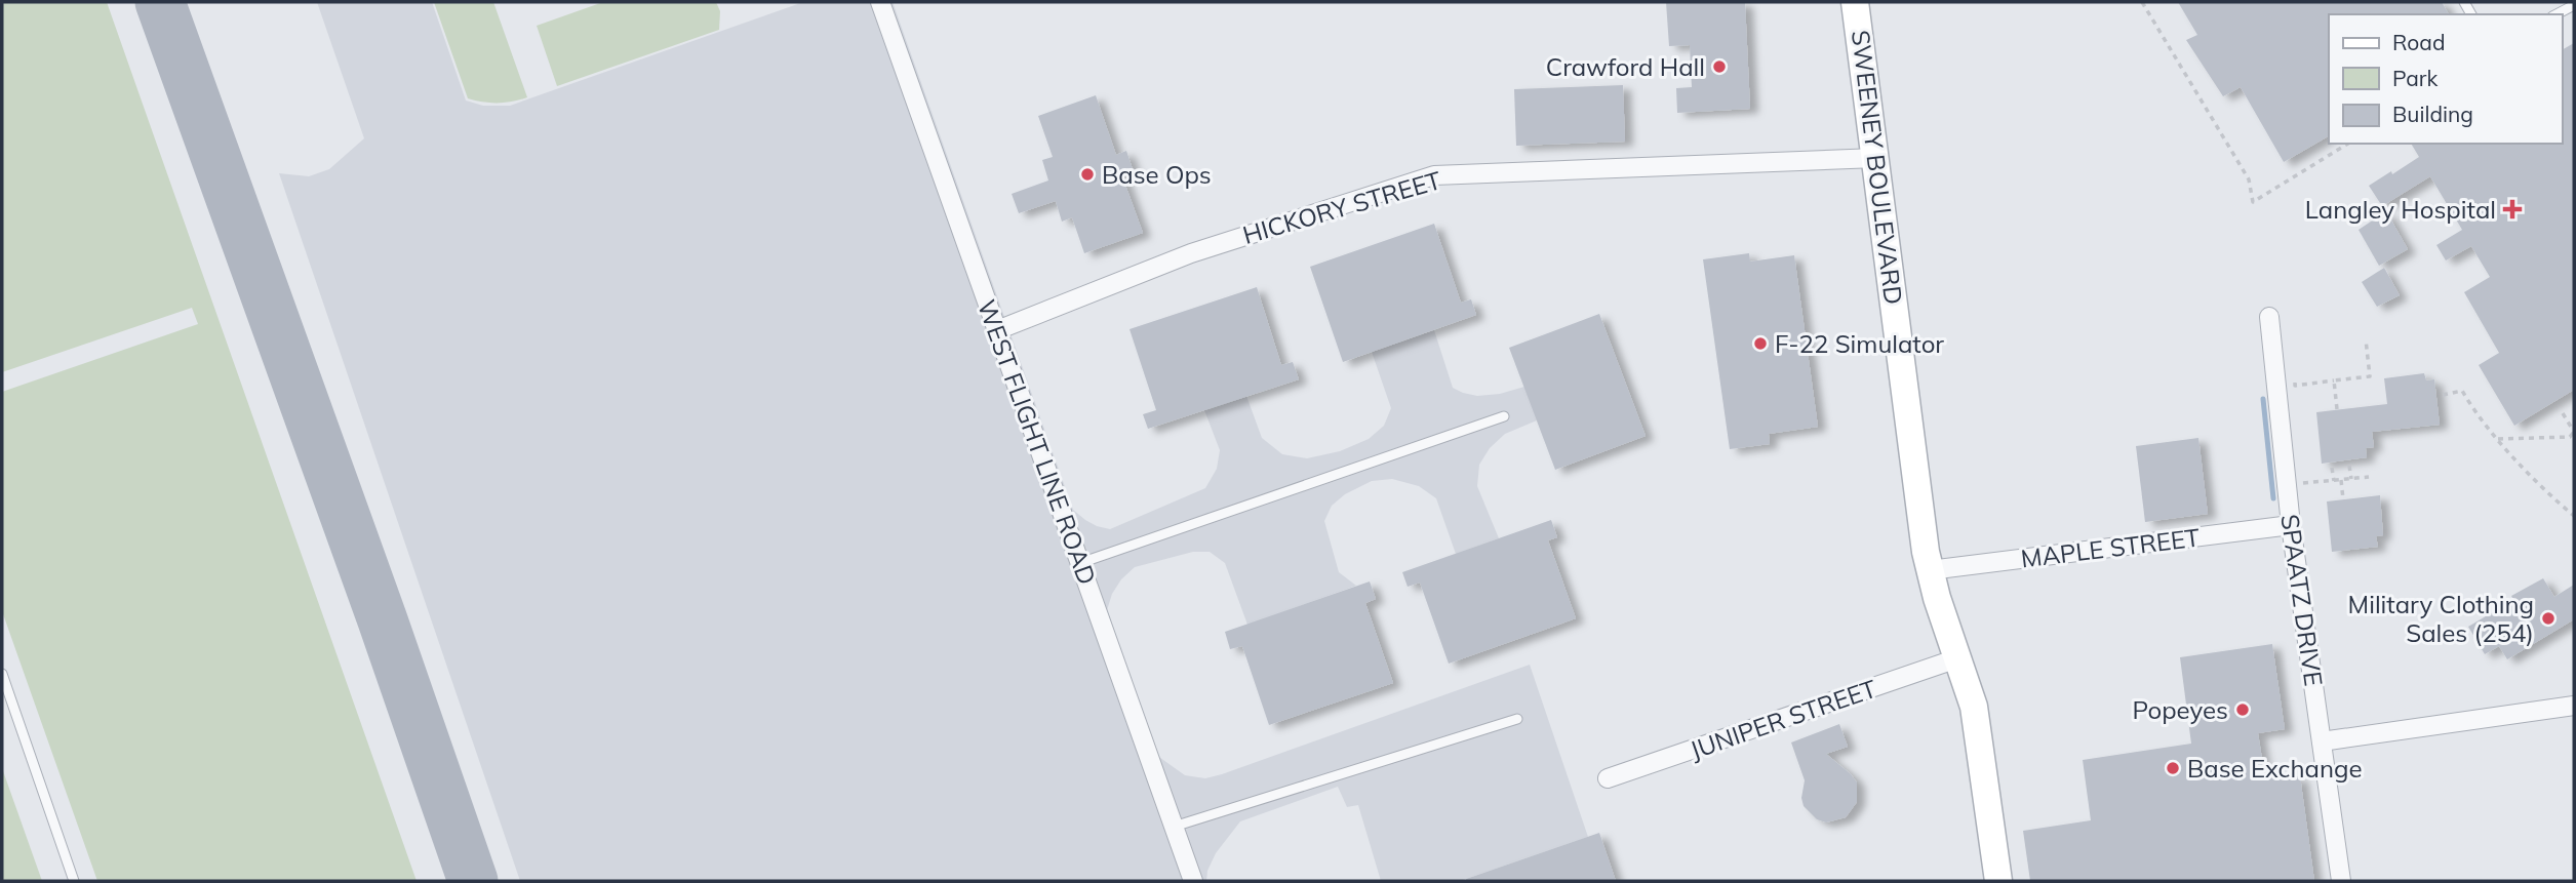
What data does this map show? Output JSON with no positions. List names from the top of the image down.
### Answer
{
  "streets": {
    "main road": ["SWEENEY BOULEVARD"],
    "street": [
      "HICKORY STREET",
      "WEST FLIGHT LINE ROAD",
      "MAPLE STREET",
      "SPAATZ DRIVE",
      "JUNIPER STREET"
    ]
  },
  "crossings": [
    ["SWEENEY BOULEVARD", "HICKORY STREET"],
    ["SWEENEY BOULEVARD", "MAPLE STREET"],
    ["SWEENEY BOULEVARD", "JUNIPER STREET"],
    ["HICKORY STREET", "WEST FLIGHT LINE ROAD"],
    ["MAPLE STREET", "SPAATZ DRIVE"]
  ],
  "places": {
    "other": [
      "Crawford Hall",
      "Base Ops",
      "F-22 Simulator",
      "Military Clothing Sales (254)",
      "Popeyes",
      "Base Exchange"
    ],
    "health": ["Langley Hospital"]
  },
  "legend": ["Road", "Park", "Building"]
}
